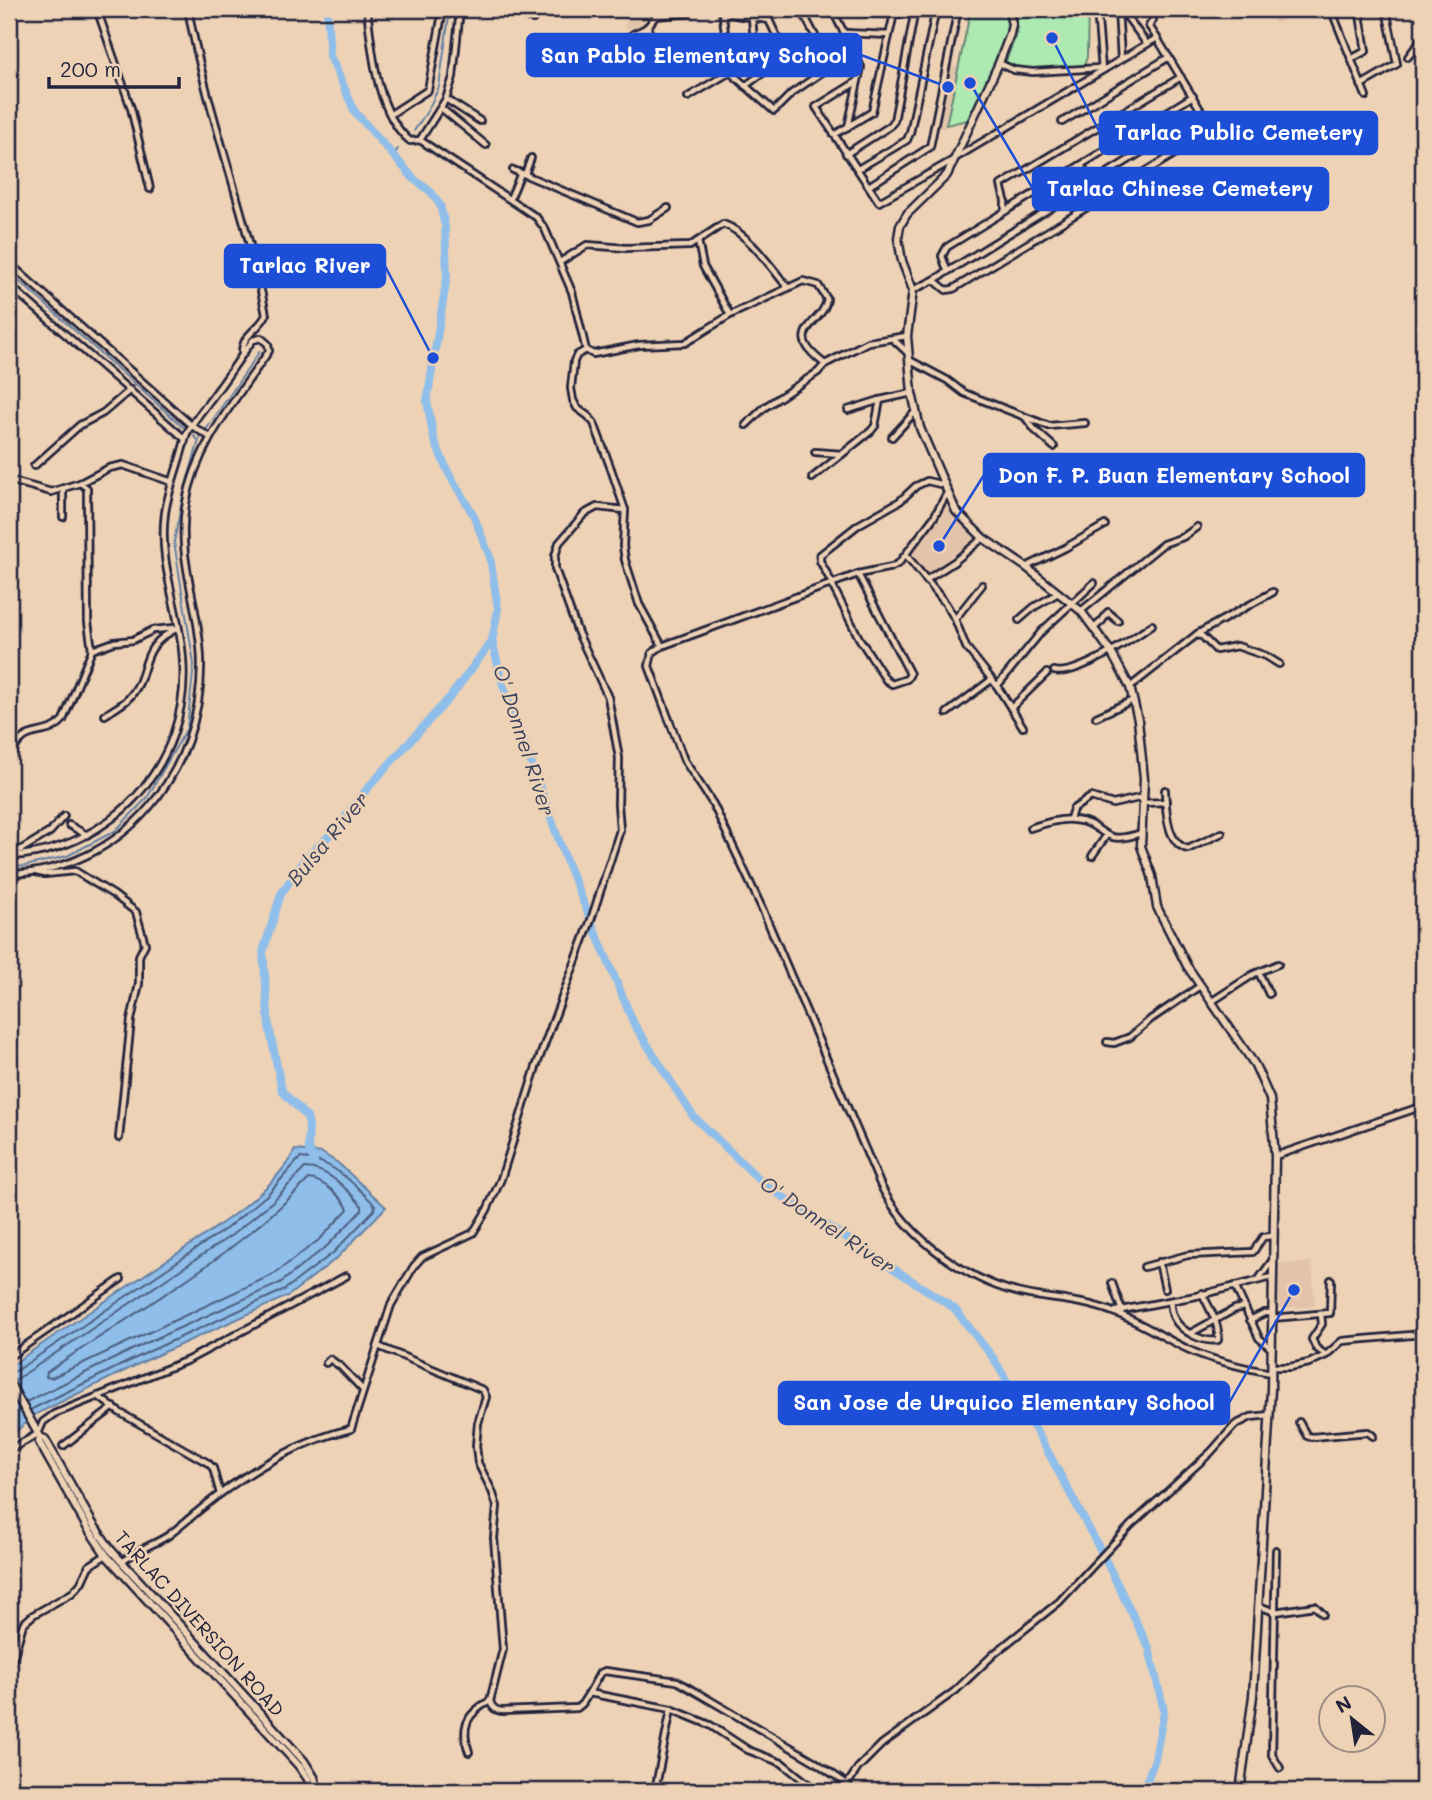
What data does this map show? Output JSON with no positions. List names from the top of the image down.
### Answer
{
  "streets": {
    "street": ["TARLAC DIVERSION ROAD"]
  },
  "water": ["O' Donnel River", "Bulsa River"],
  "places": [
    "Tarlac Public Cemetery",
    "Tarlac Chinese Cemetery",
    "San Pablo Elementary School",
    "Tarlac River",
    "Don F. P. Buan Elementary School",
    "San Jose de Urquico Elementary School"
  ],
  "scale_bar": "200 m",
  "north": "top left"
}
